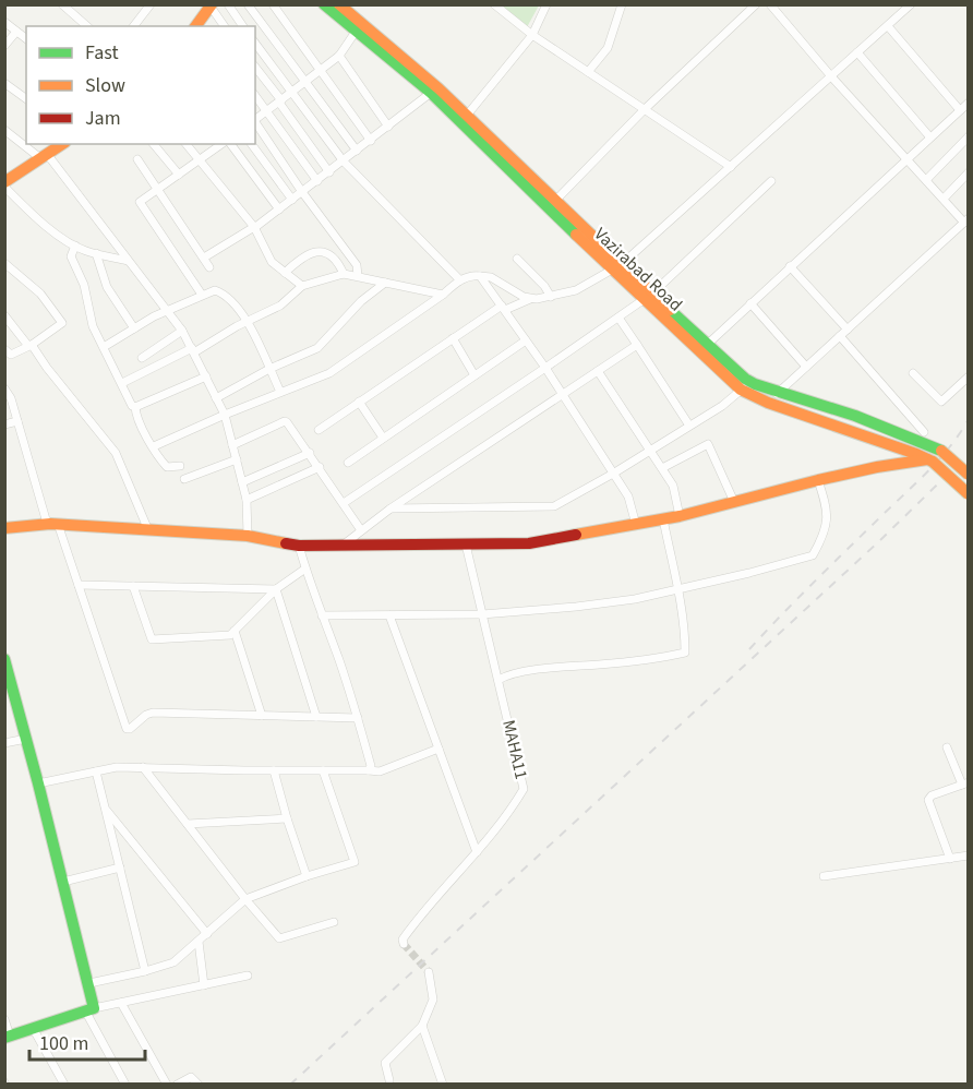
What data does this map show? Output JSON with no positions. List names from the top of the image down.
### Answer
{
  "streets": {
    "main road": ["Vazirabad Road"],
    "street": ["MAHA11"]
  },
  "legend": ["Fast", "Slow", "Jam"],
  "scale_bar": "100 m"
}
